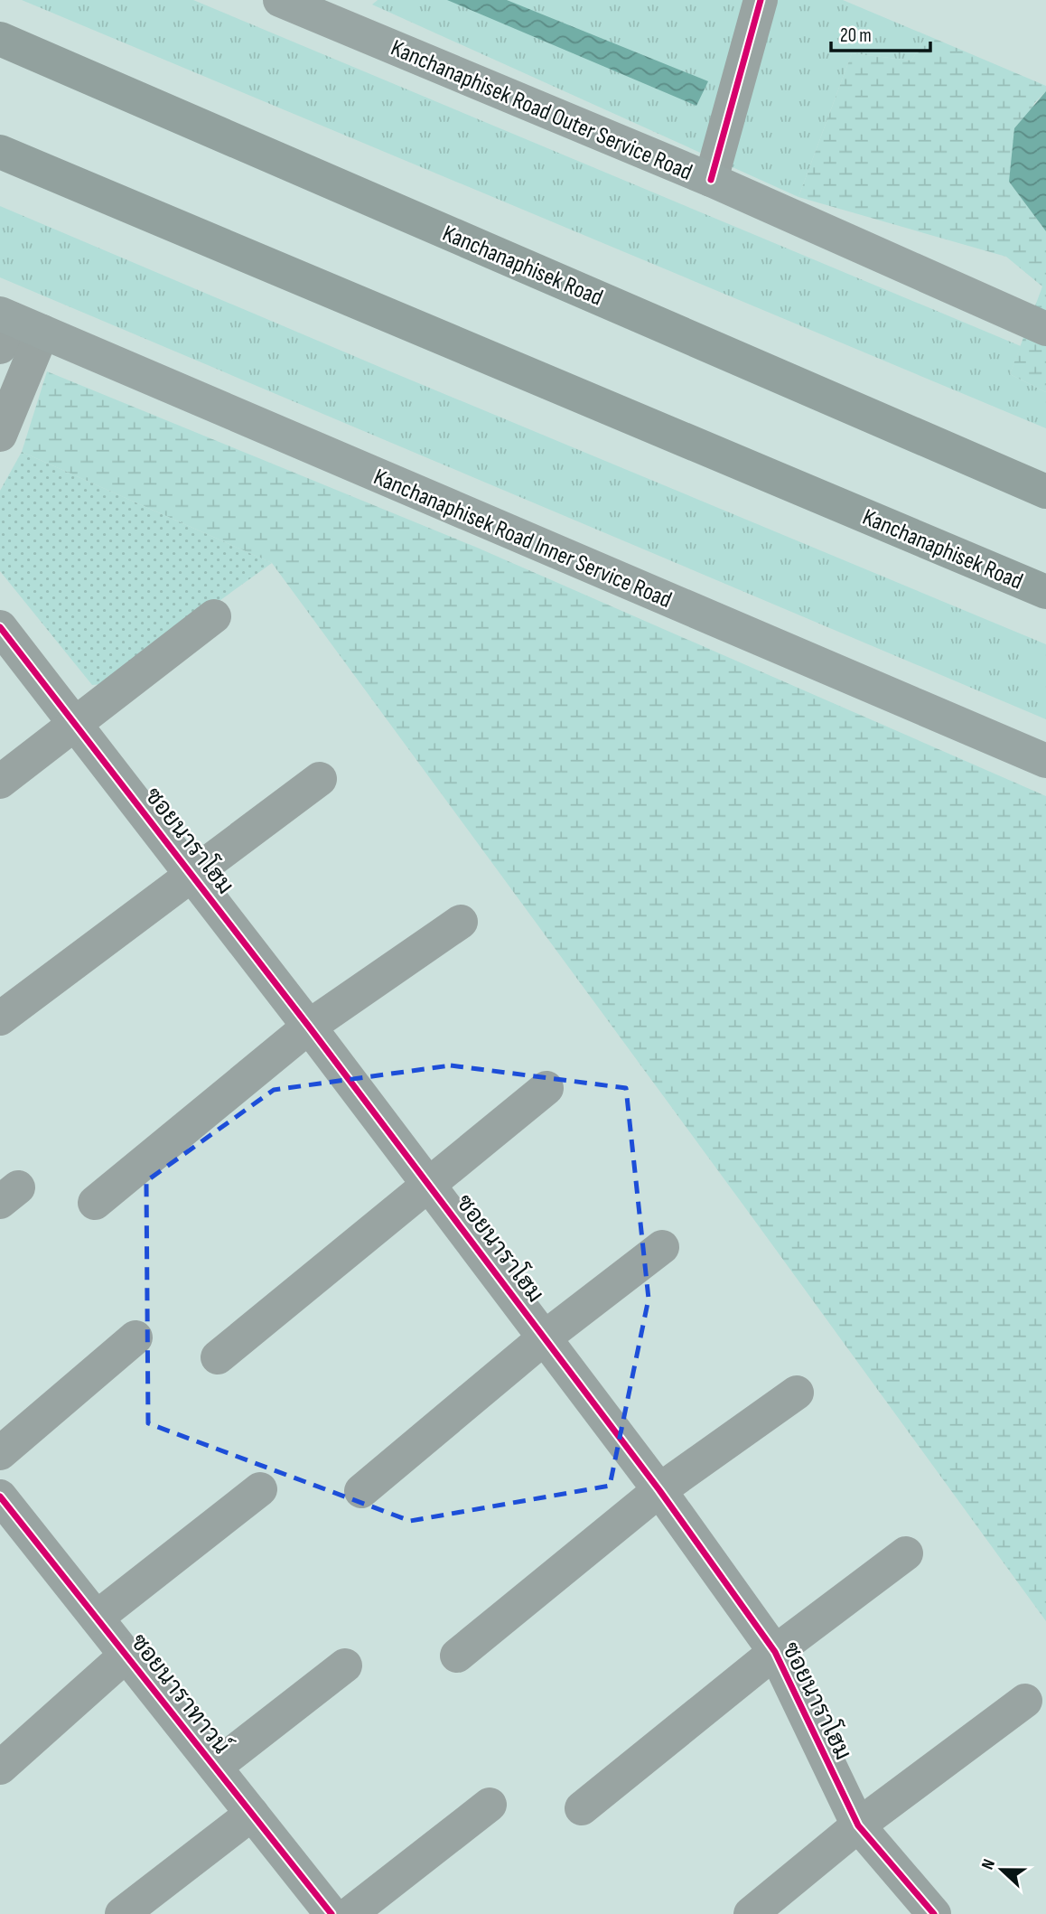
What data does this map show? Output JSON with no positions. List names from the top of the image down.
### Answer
{
  "streets": {
    "highway": ["Kanchanaphisek Road"],
    "main road": ["Kanchanaphisek Road Outer Service Road", "Kanchanaphisek Road Inner Service Road"],
    "street": ["ซอยนาราโฮม", "ซอยนาราทาวน์"]
  },
  "scale_bar": "20 m",
  "north": "left"
}
